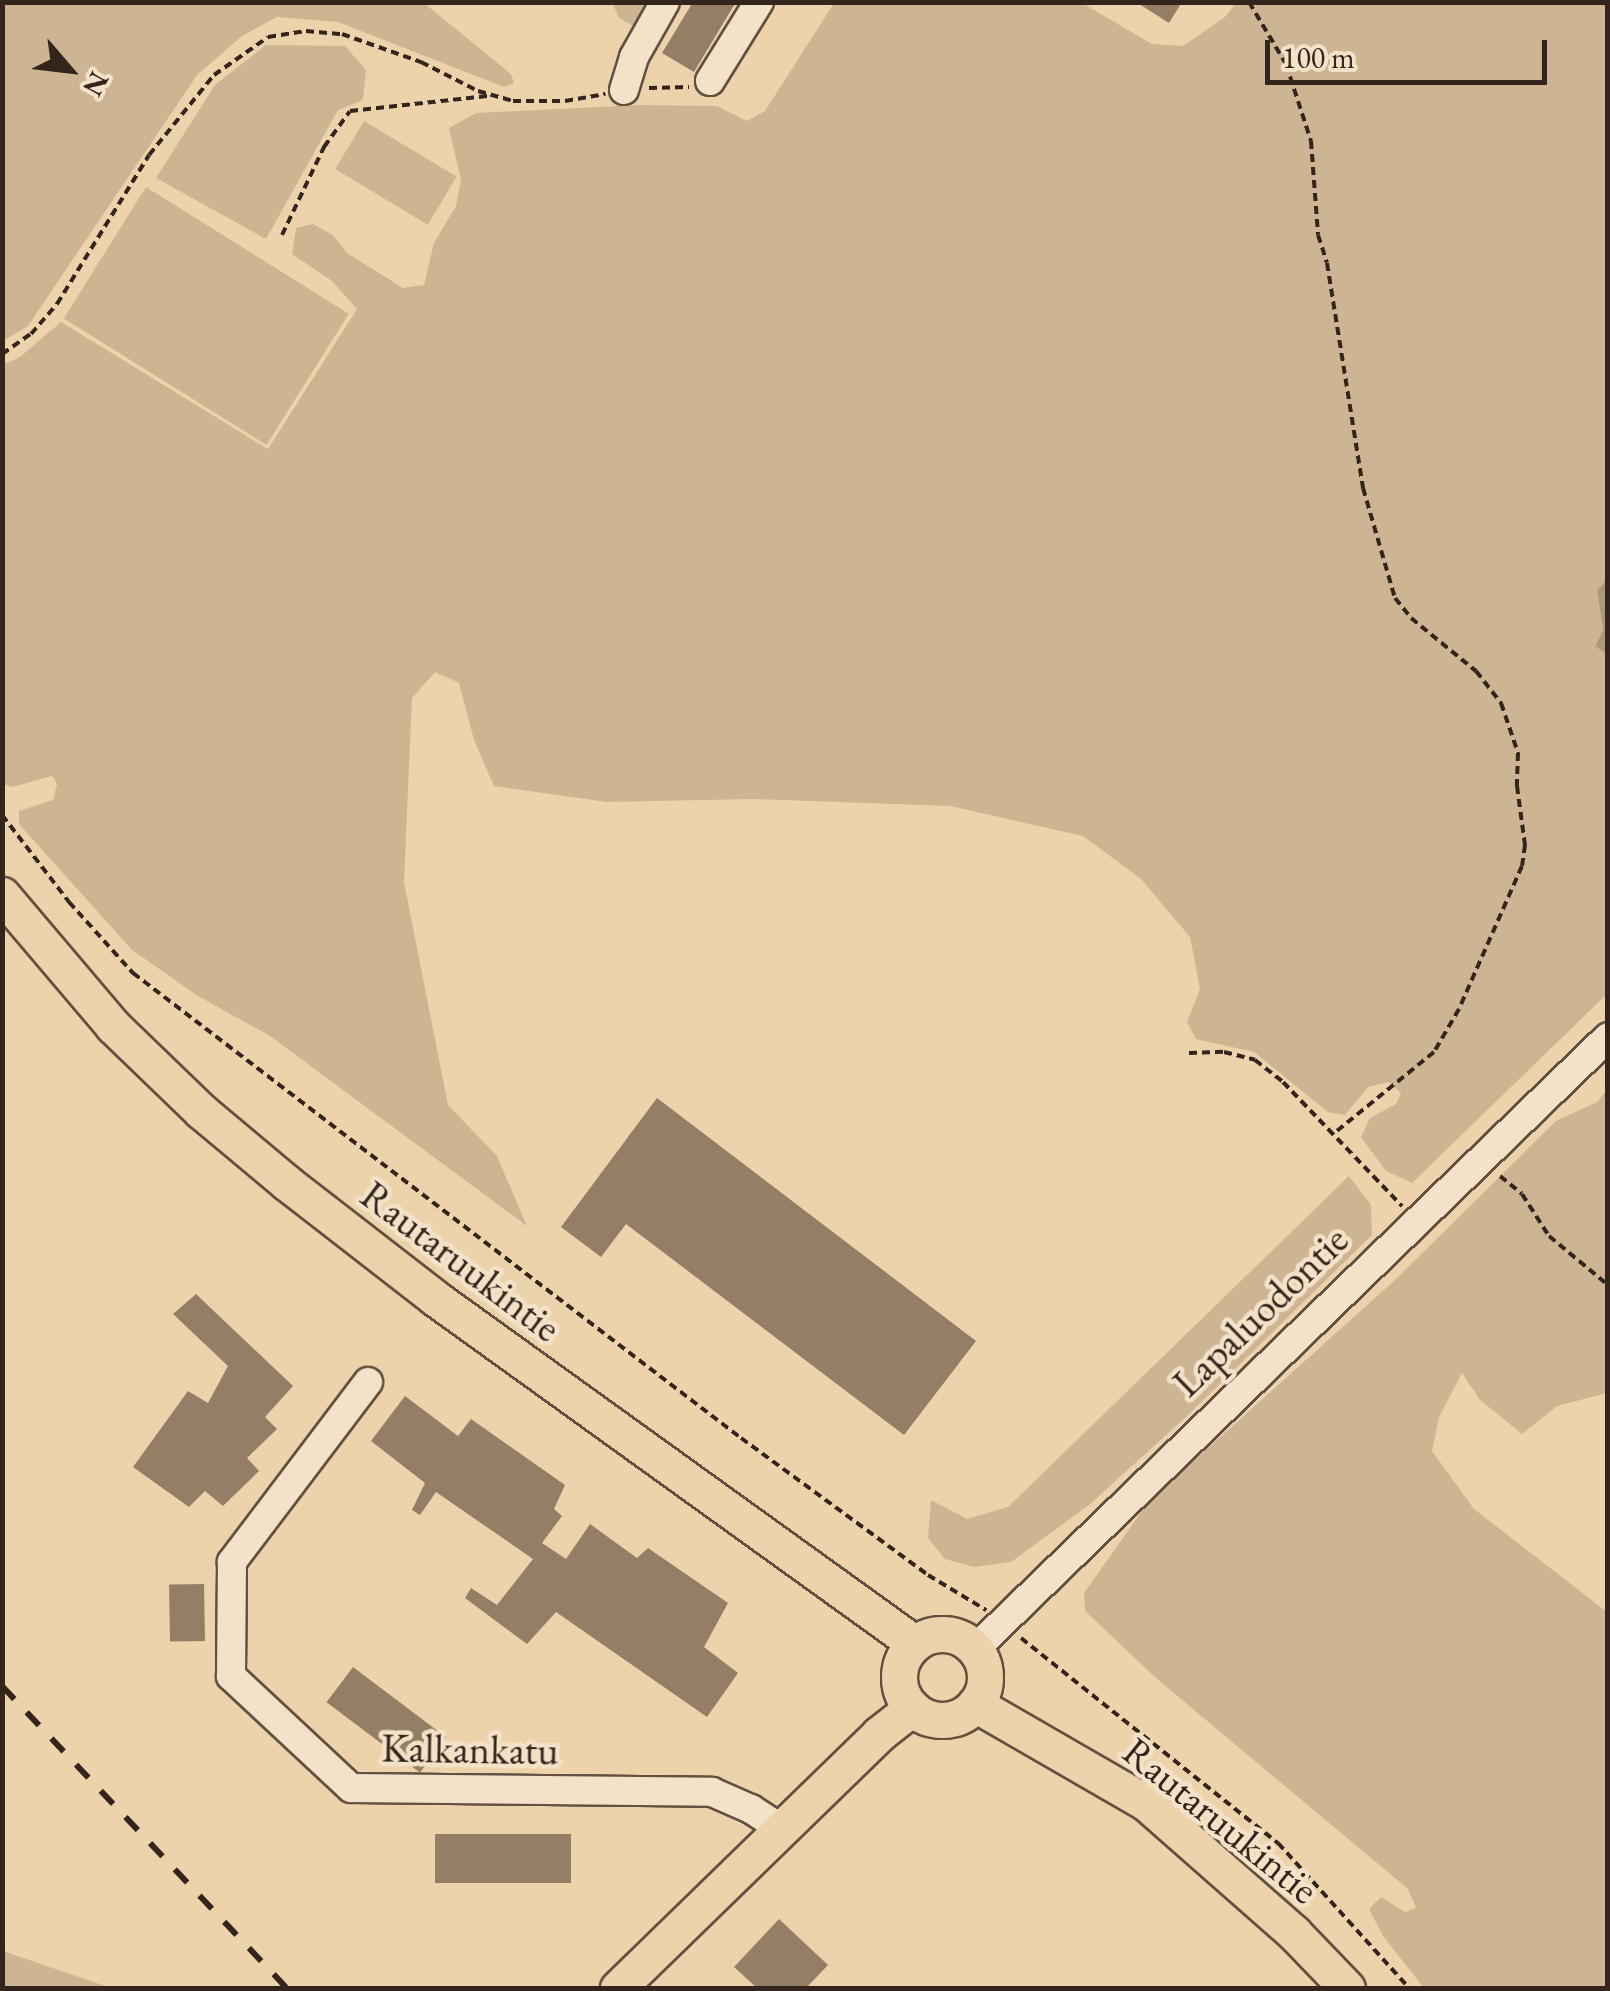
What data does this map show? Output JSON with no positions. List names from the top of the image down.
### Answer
{
  "streets": {
    "main road": ["Rautaruukintie"],
    "street": ["Lapaluodontie", "Kalkankatu"]
  },
  "crossings": [
    ["Rautaruukintie", "Lapaluodontie"]
  ],
  "scale_bar": "100 m",
  "north": "bottom right"
}
